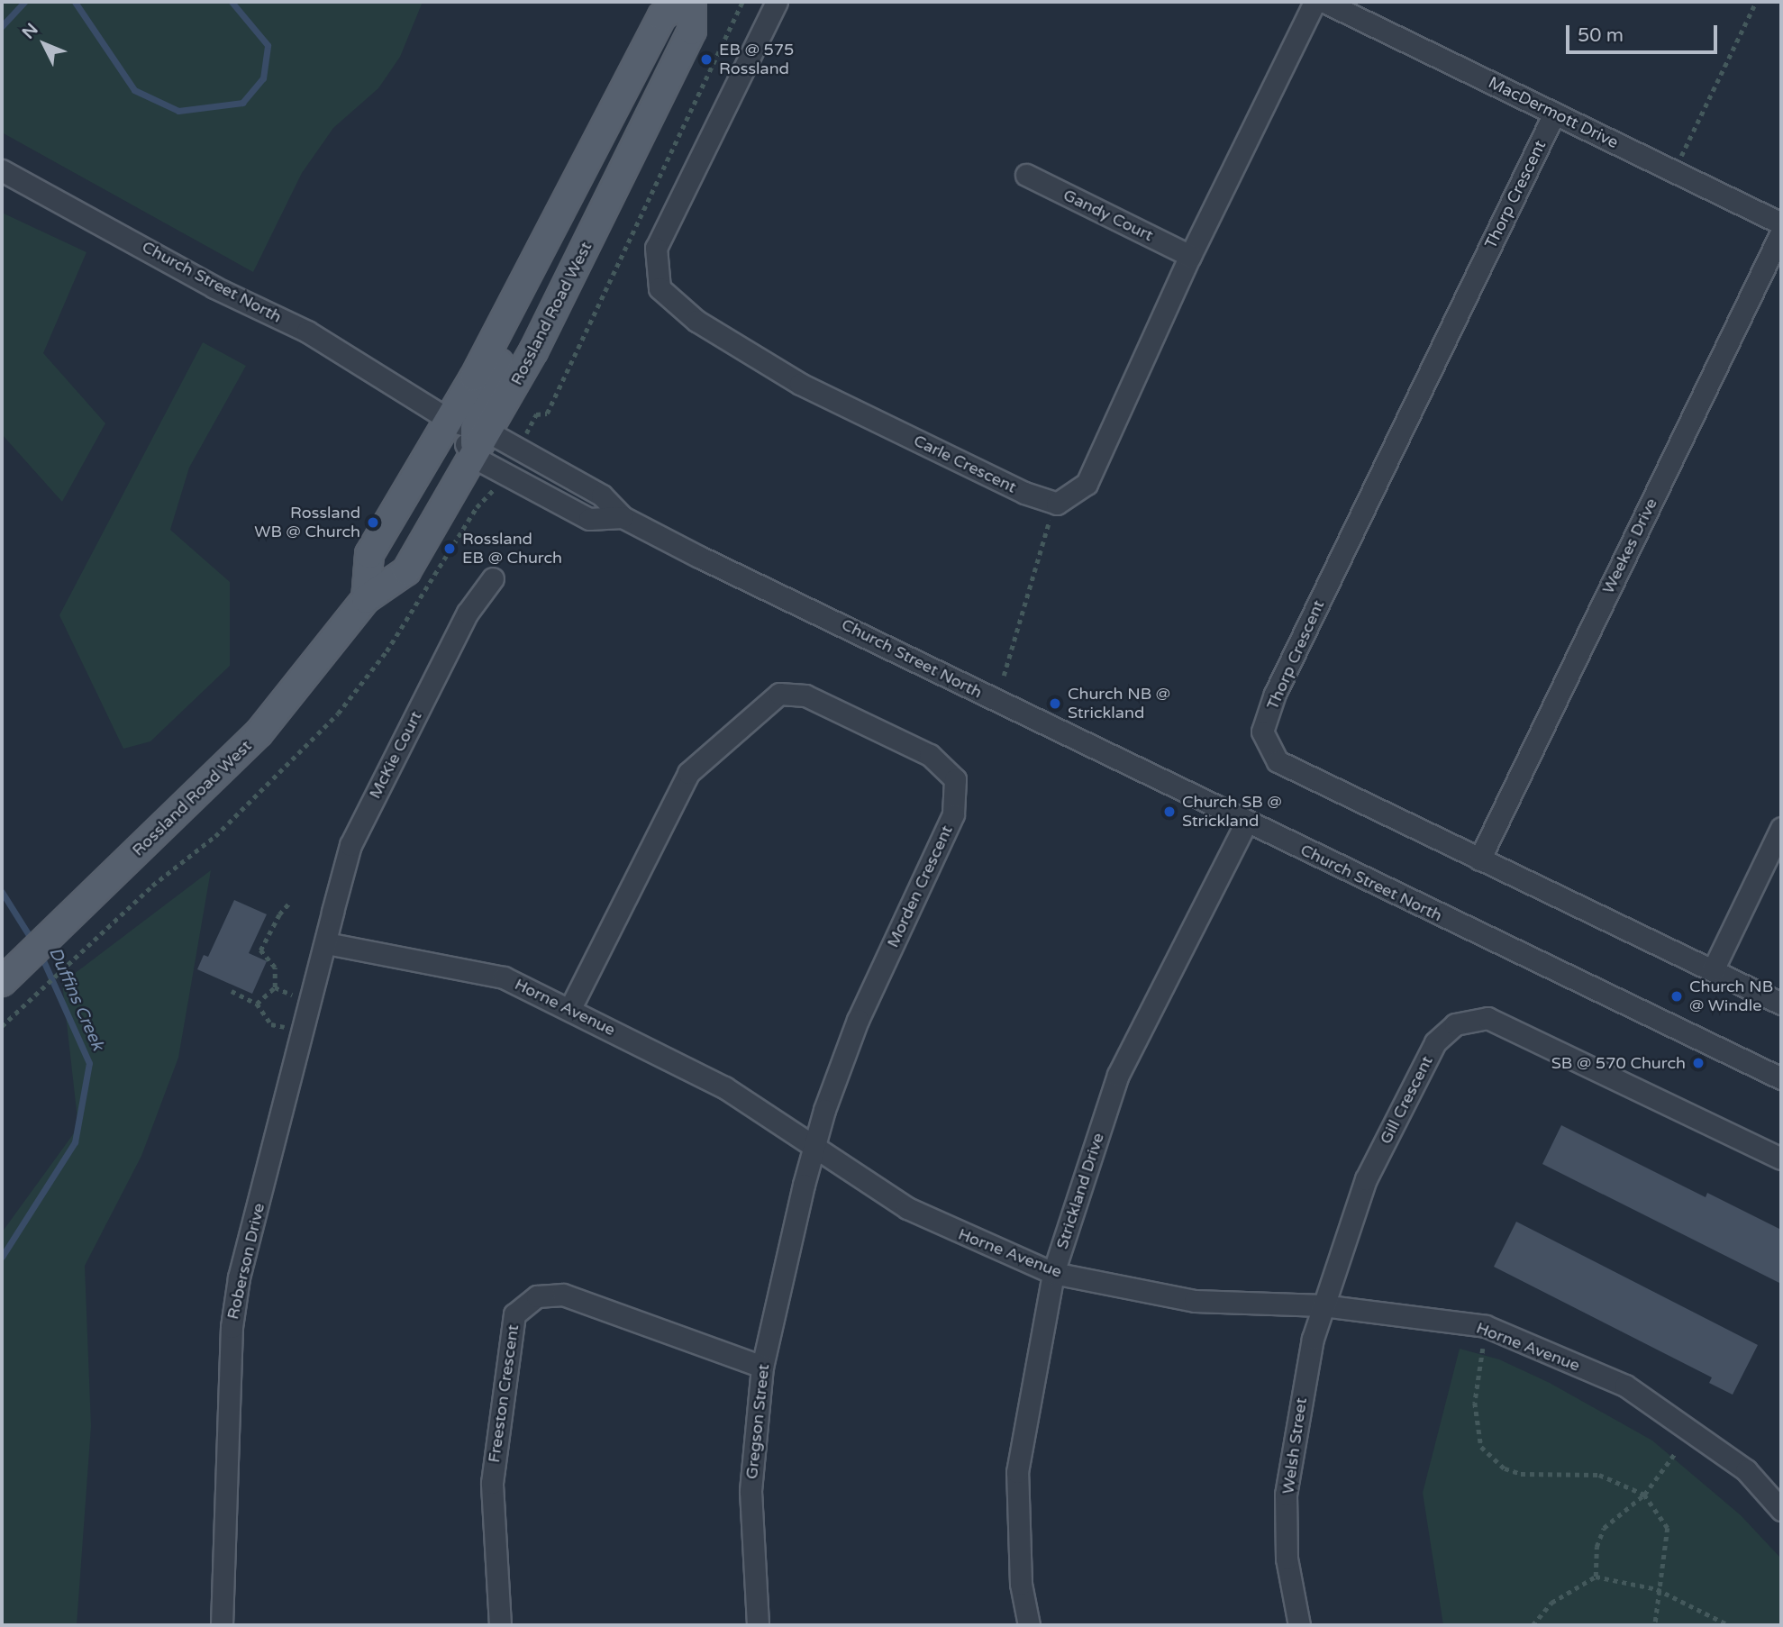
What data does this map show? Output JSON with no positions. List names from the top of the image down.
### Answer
{
  "streets": {
    "main road": ["Rossland Road West"],
    "street": [
      "MacDermott Drive",
      "Thorp Crescent",
      "Gandy Court",
      "Church Street North",
      "Carle Crescent",
      "Weekes Drive",
      "McKie Court",
      "Morden Crescent",
      "Horne Avenue",
      "Gill Crescent",
      "Strickland Drive",
      "Roberson Drive",
      "Freeston Crescent",
      "Gregson Street",
      "Welsh Street"
    ]
  },
  "crossings": [
    ["MacDermott Drive", "Thorp Crescent"],
    ["Thorp Crescent", "Weekes Drive"],
    ["Church Street North", "Rossland Road West"],
    ["Church Street North", "Strickland Drive"],
    ["McKie Court", "Horne Avenue"],
    ["McKie Court", "Roberson Drive"],
    ["Morden Crescent", "Horne Avenue"],
    ["Morden Crescent", "Gregson Street"],
    ["Horne Avenue", "Gill Crescent"],
    ["Horne Avenue", "Strickland Drive"],
    ["Horne Avenue", "Roberson Drive"],
    ["Horne Avenue", "Gregson Street"],
    ["Horne Avenue", "Welsh Street"],
    ["Gill Crescent", "Welsh Street"],
    ["Freeston Crescent", "Gregson Street"]
  ],
  "water": ["Duffins Creek"],
  "places": [
    "EB @ 575 Rossland",
    "Rossland WB @ Church",
    "Rossland EB @ Church",
    "Church NB @ Strickland",
    "Church SB @ Strickland",
    "Church NB @ Windle",
    "SB @ 570 Church"
  ],
  "scale_bar": "50 m",
  "north": "top left"
}
